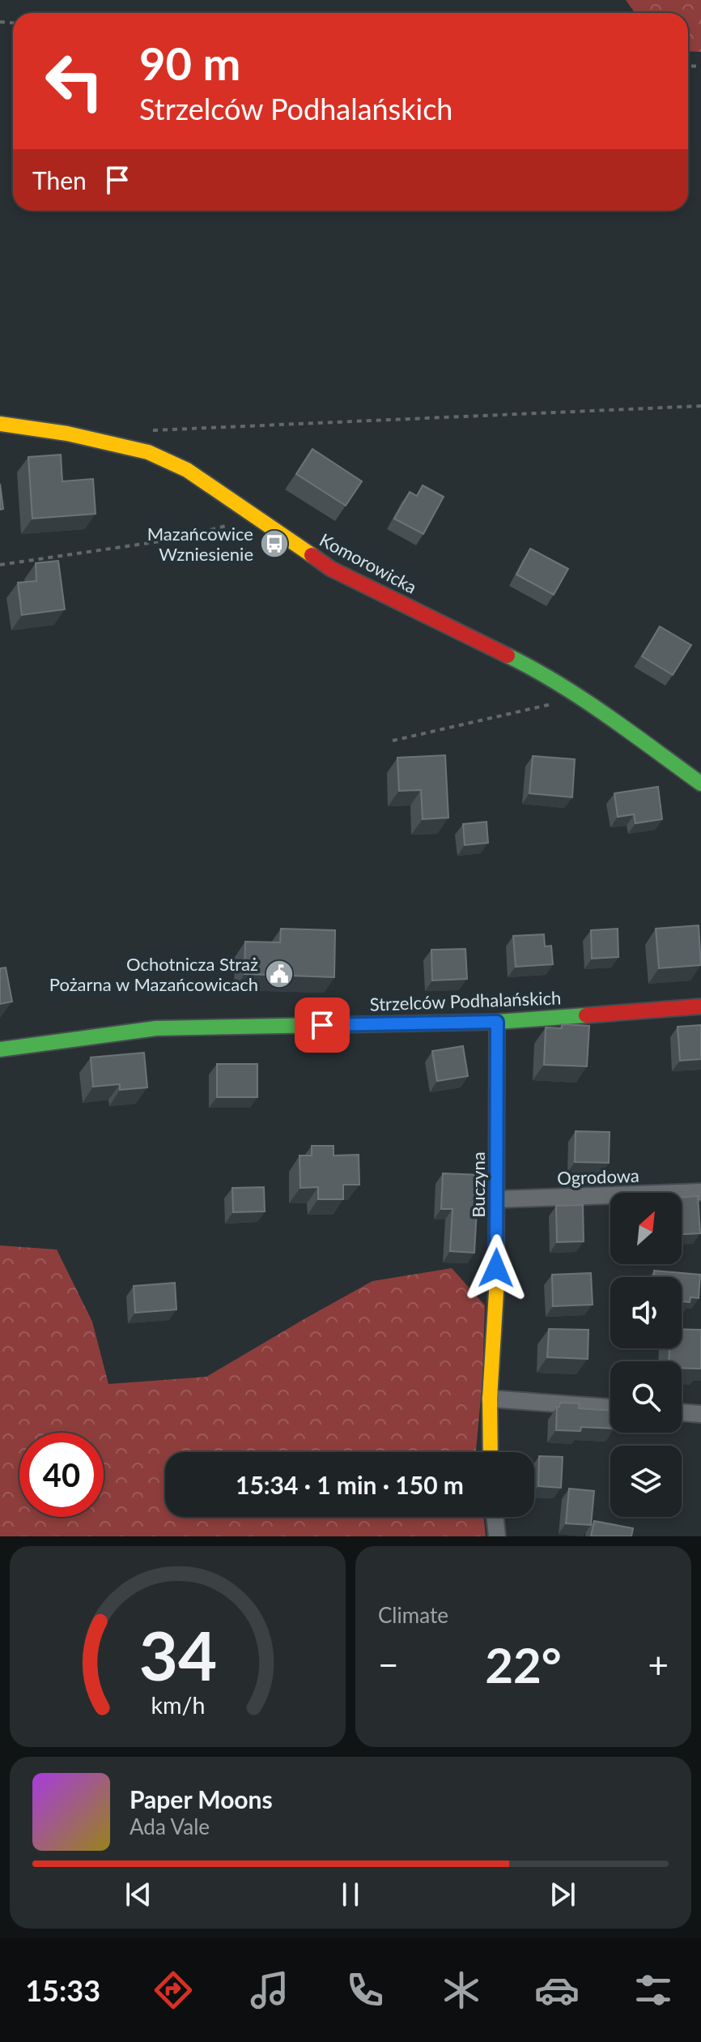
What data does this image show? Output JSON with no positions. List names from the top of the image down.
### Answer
{
  "streets": {
    "street": [
      "Komorowicka",
      "Strzelców Podhalańskich",
      "Ogrodowa",
      "Buczyna"
    ]
  },
  "crossings": [
    ["Strzelców Podhalańskich", "Buczyna"],
    ["Ogrodowa", "Buczyna"]
  ],
  "places": {
    "bus stop": ["Mazańcowice Wzniesienie"],
    "public building": ["Ochotnicza Straż Pożarna w Mazańcowicach"]
  },
  "north": "top right",
  "page": {
    "turn": ["90 m", "Strzelców Podhalańskich"],
    "then": "Then",
    "limit": "40",
    "trip": "15:34 · 1 min · 150 m",
    "tile": "Climate",
    "heat": ["−", "22°", "+"],
    "song": ["Paper Moons", "Ada Vale"],
    "tabs": "15:33",
    "gauge": ["34", "km/h"]
  }
}
